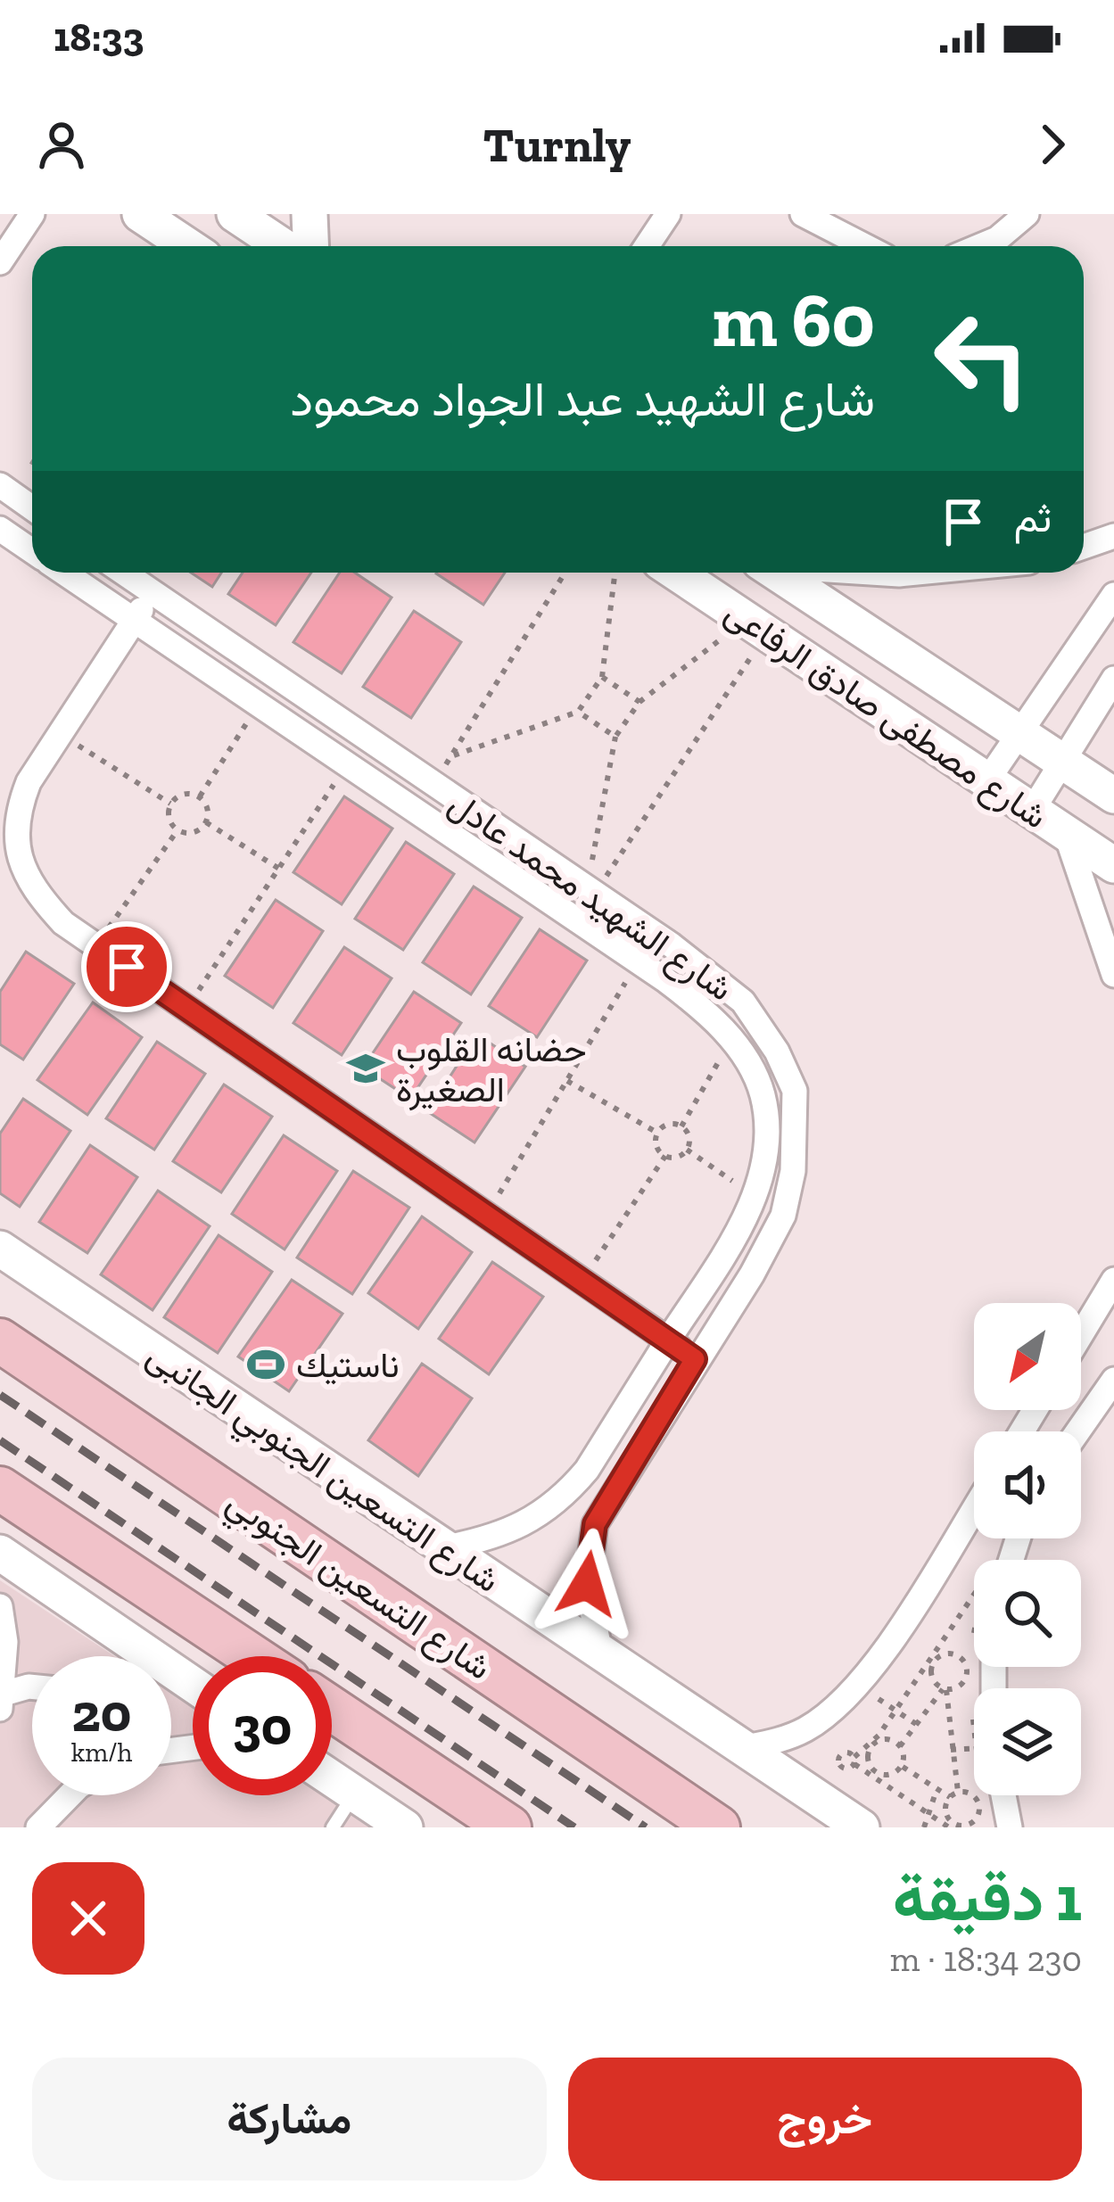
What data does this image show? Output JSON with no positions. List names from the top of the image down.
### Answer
{
  "streets": {
    "highway": ["شارع التسعين الجنوبي"],
    "street": ["شارع مصطفى صادق الرفاعى", "شارع الشهيد محمد عادل", "شارع التسعين الجنوبي الجانبى"]
  },
  "crossings": [
    ["شارع الشهيد محمد عادل", "شارع التسعين الجنوبي الجانبى"]
  ],
  "places": {
    "school or university": ["حضانه القلوب الصغيرة"],
    "sports": ["ناستيك"]
  },
  "north": "bottom left",
  "page": {
    "status": "18:33",
    "header": "Turnly",
    "turn": ["60 m", "شارع الشهيد عبد الجواد محمود"],
    "then": "ثم",
    "speed": "20 km/h",
    "limit": "30",
    "heading": ["1 دقيقة", "230 m · 18:34"],
    "buttons": ["خروج", "مشاركة"]
  }
}
